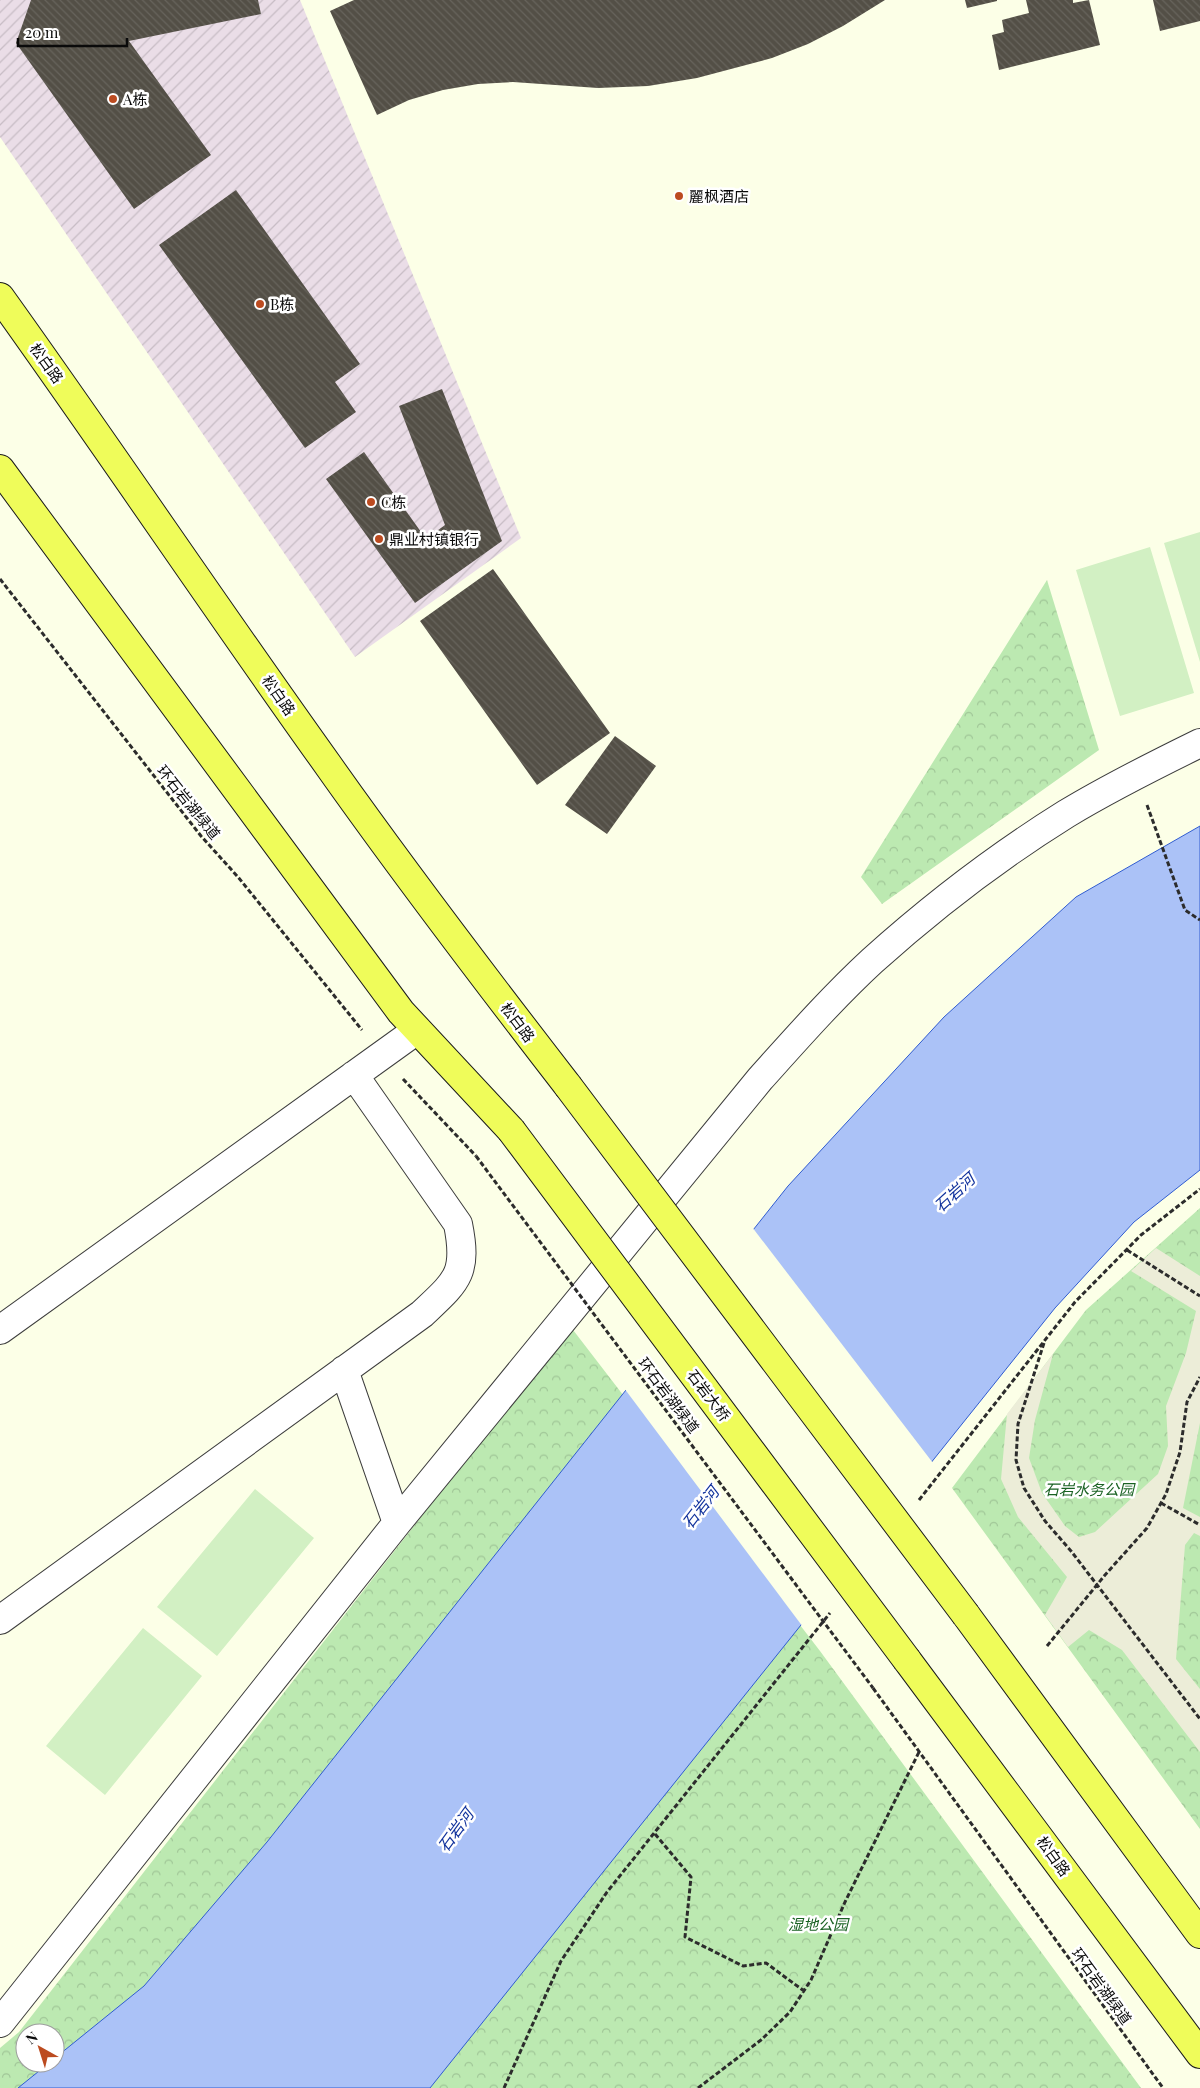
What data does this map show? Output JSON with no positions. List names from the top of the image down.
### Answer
{
  "streets": {
    "main road": ["松白路", "石岩大桥"],
    "path": ["环石岩湖绿道"]
  },
  "crossings": [
    ["松白路", "石岩大桥"]
  ],
  "water": ["石岩河"],
  "parks": ["石岩水务公园", "湿地公园"],
  "places": [
    "A栋",
    "麗枫酒店",
    "B栋",
    "C栋",
    "鼎业村镇银行"
  ],
  "scale_bar": "20 m",
  "north": "top left"
}
